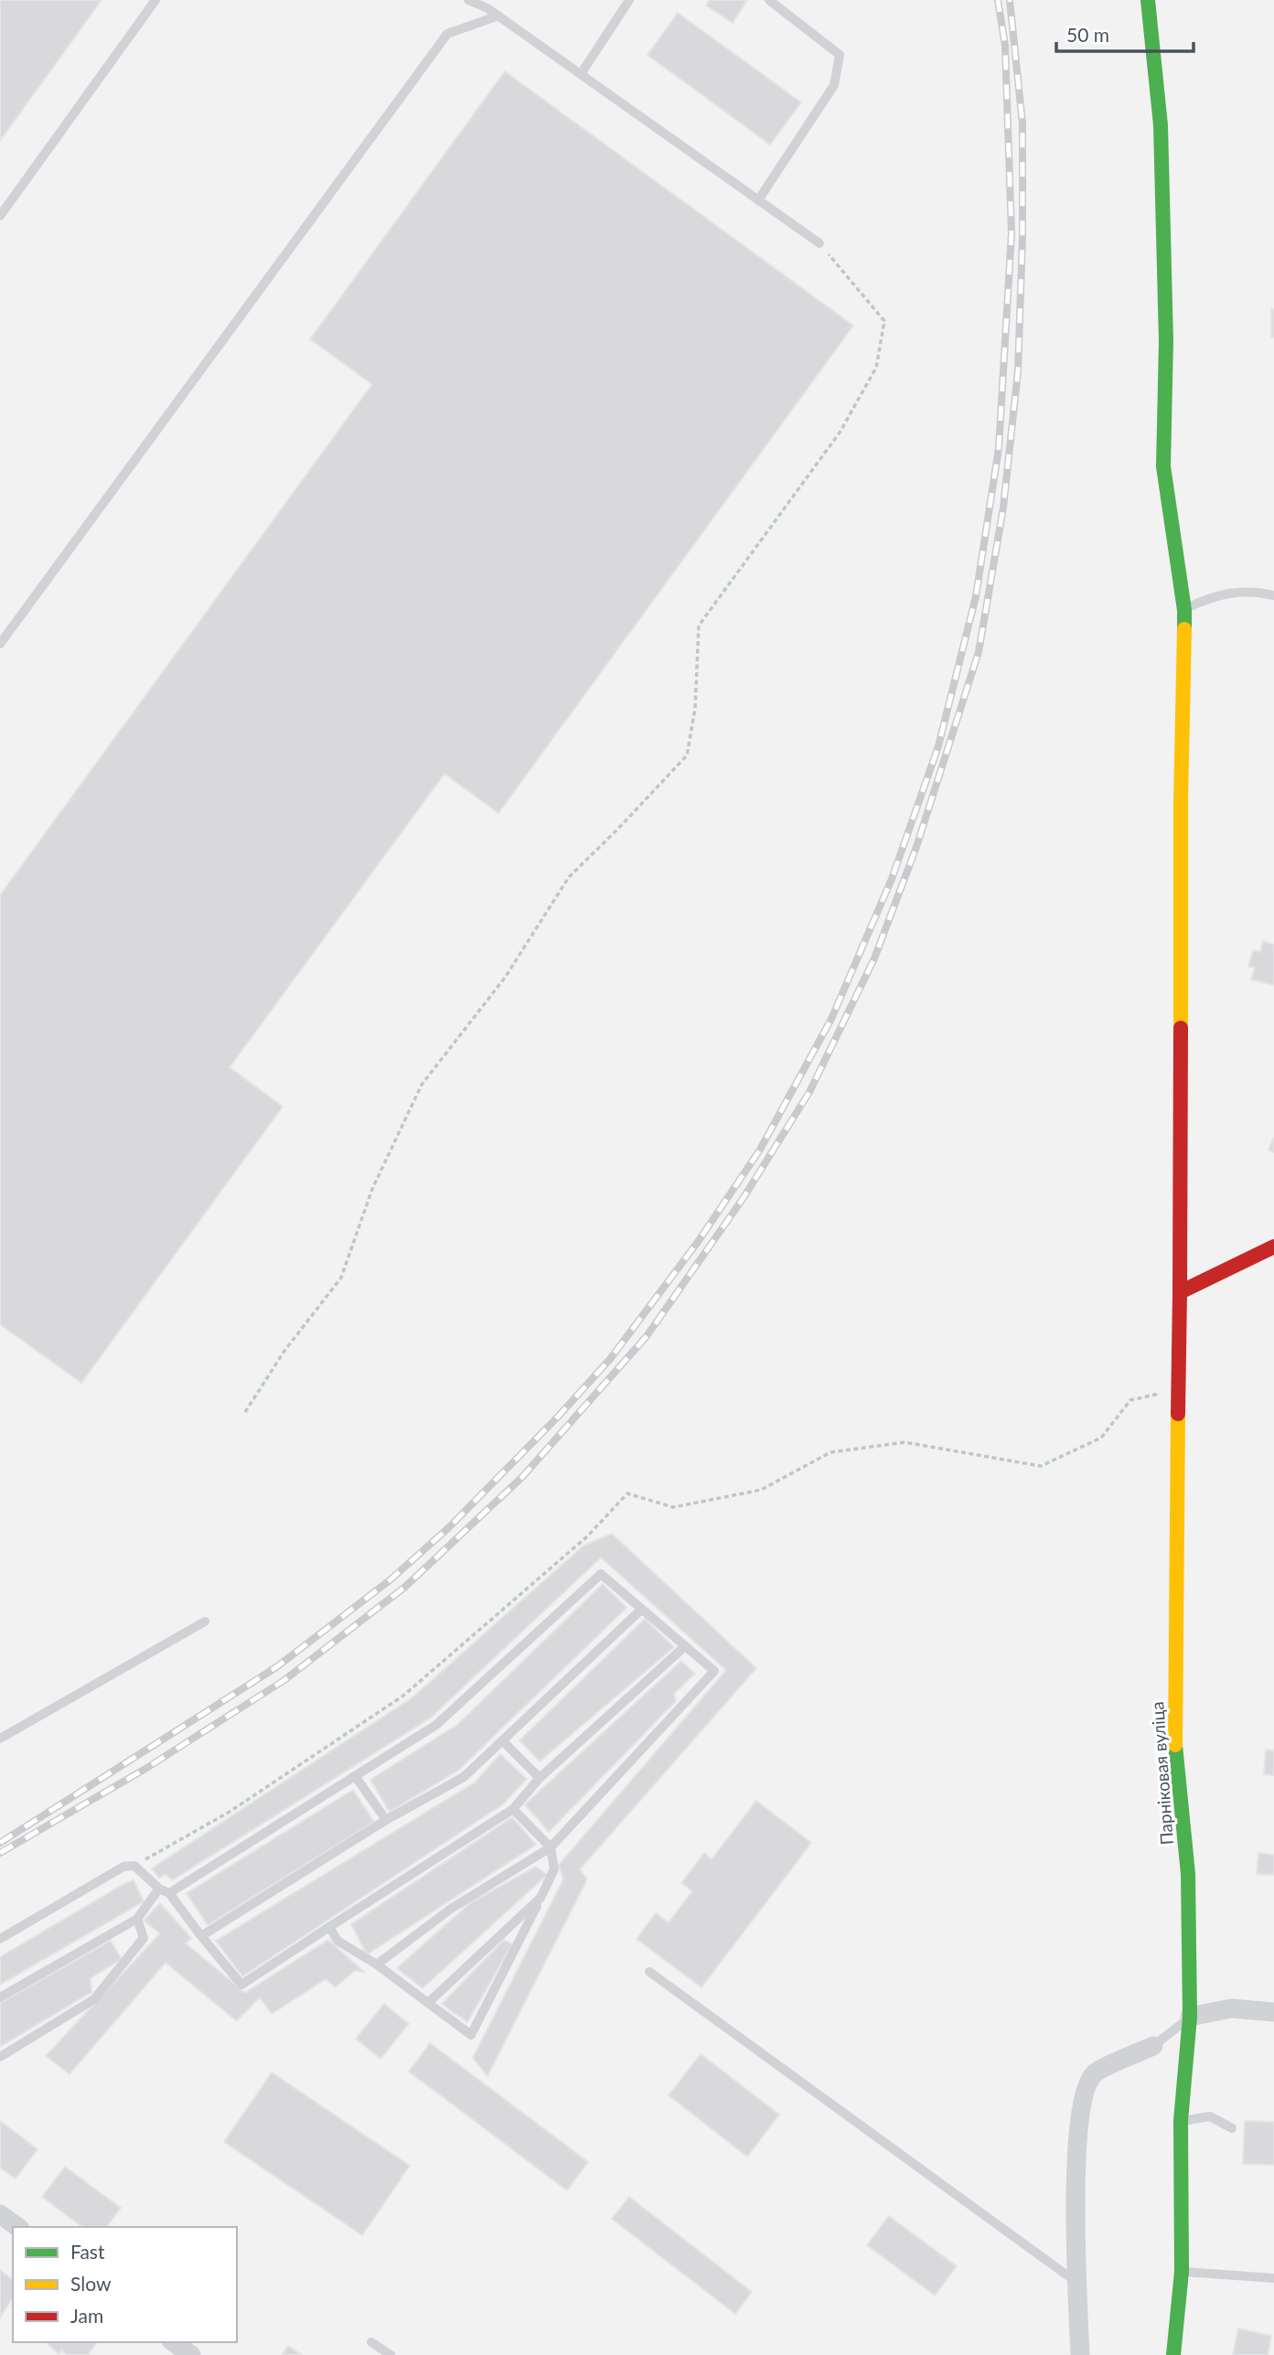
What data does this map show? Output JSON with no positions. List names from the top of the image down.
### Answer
{
  "streets": {
    "street": ["Парніковая вуліца"]
  },
  "legend": ["Fast", "Slow", "Jam"],
  "scale_bar": "50 m"
}
